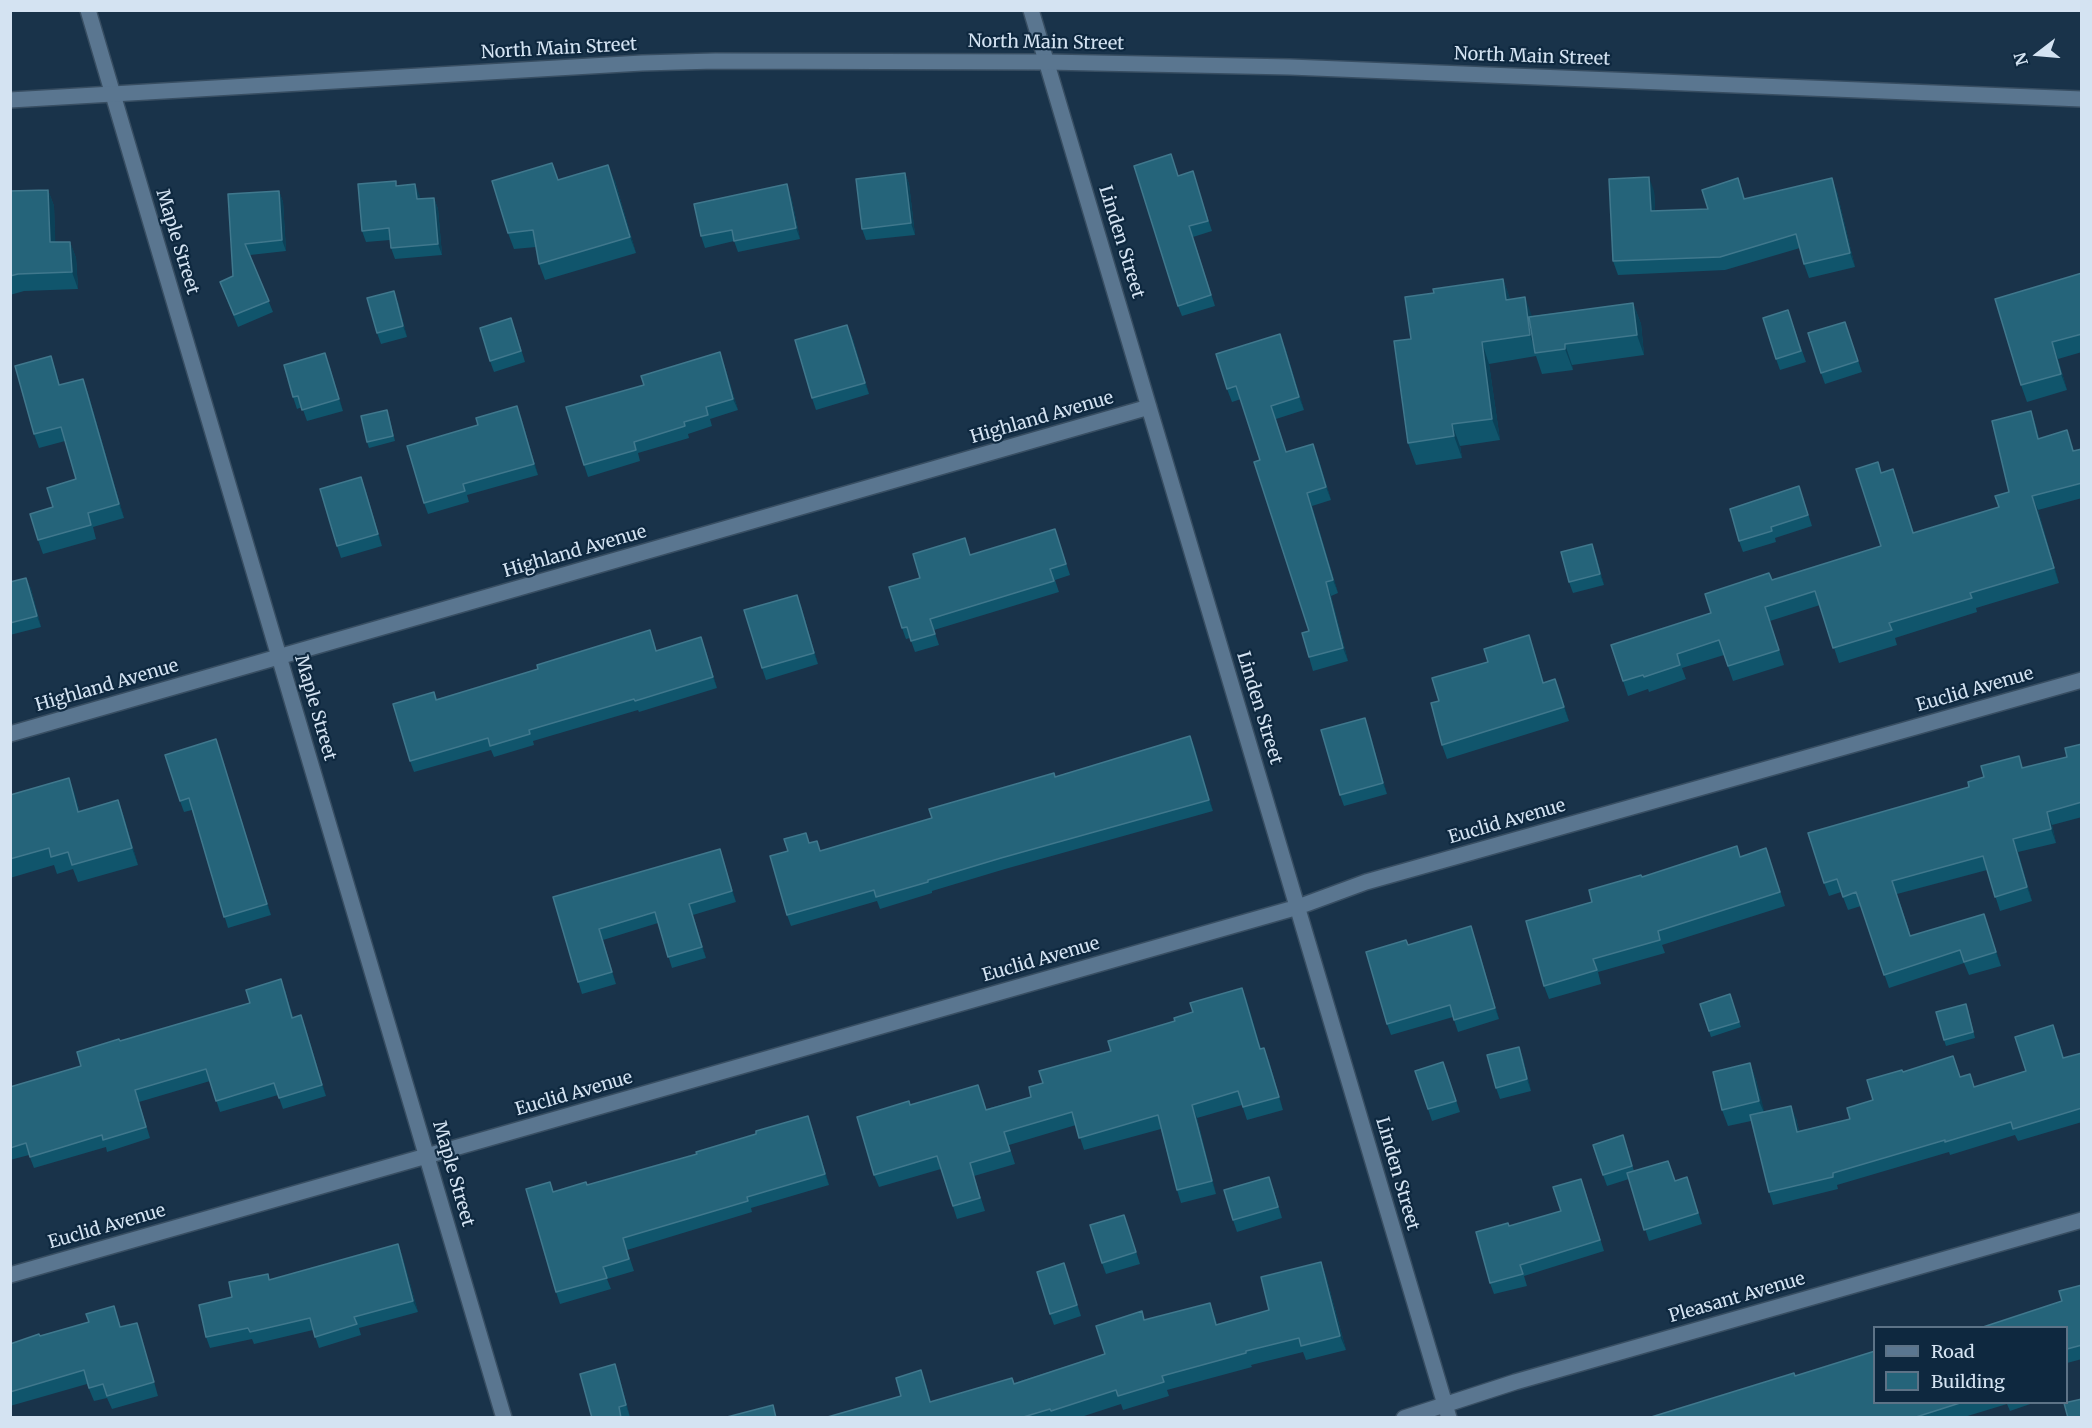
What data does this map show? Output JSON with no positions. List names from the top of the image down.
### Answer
{
  "streets": {
    "street": [
      "North Main Street",
      "Maple Street",
      "Linden Street",
      "Highland Avenue",
      "Euclid Avenue",
      "Pleasant Avenue"
    ]
  },
  "crossings": [
    ["North Main Street", "Maple Street"],
    ["North Main Street", "Linden Street"],
    ["Maple Street", "Highland Avenue"],
    ["Maple Street", "Euclid Avenue"],
    ["Linden Street", "Highland Avenue"],
    ["Linden Street", "Euclid Avenue"],
    ["Linden Street", "Pleasant Avenue"]
  ],
  "legend": ["Road", "Building"],
  "north": "left"
}
